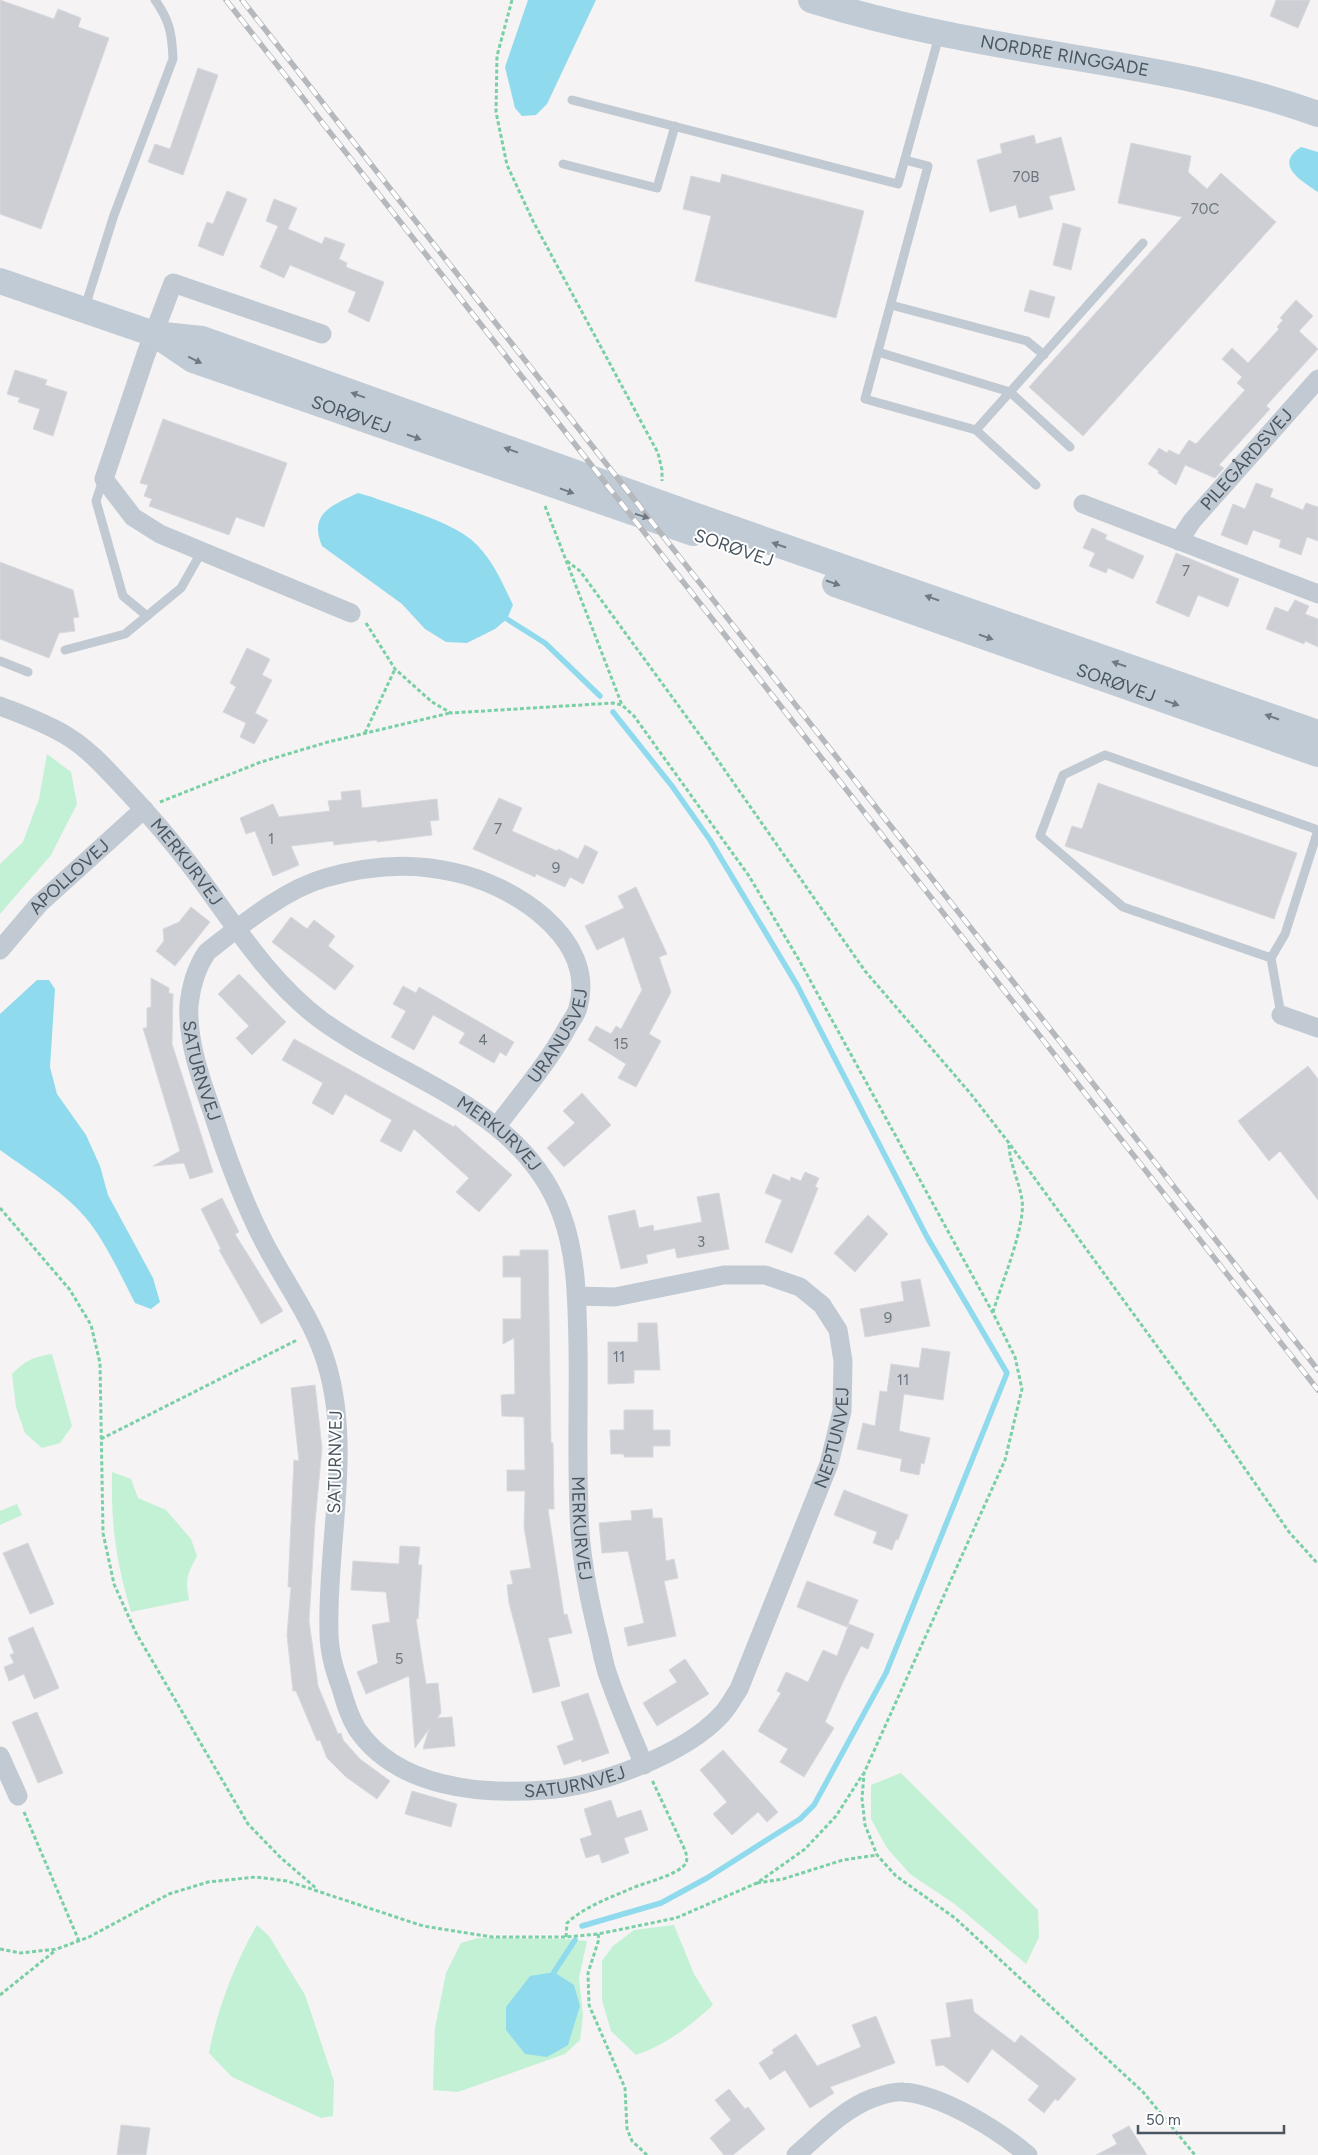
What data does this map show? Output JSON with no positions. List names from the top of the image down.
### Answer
{
  "streets": {
    "street": [
      "NORDRE RINGGADE",
      "SORØVEJ",
      "PILEGÅRDSVEJ",
      "MERKURVEJ",
      "APOLLOVEJ",
      "URANUSVEJ",
      "SATURNVEJ",
      "NEPTUNVEJ"
    ]
  },
  "crossings": [
    ["MERKURVEJ", "APOLLOVEJ"],
    ["MERKURVEJ", "URANUSVEJ"],
    ["MERKURVEJ", "SATURNVEJ"],
    ["MERKURVEJ", "NEPTUNVEJ"],
    ["URANUSVEJ", "SATURNVEJ"],
    ["SATURNVEJ", "NEPTUNVEJ"]
  ],
  "house_numbers": [
    "70B",
    "70C",
    "7",
    "7",
    "1",
    "9",
    "4",
    "15",
    "3",
    "9",
    "11",
    "11",
    "5"
  ],
  "scale_bar": "50 m"
}
